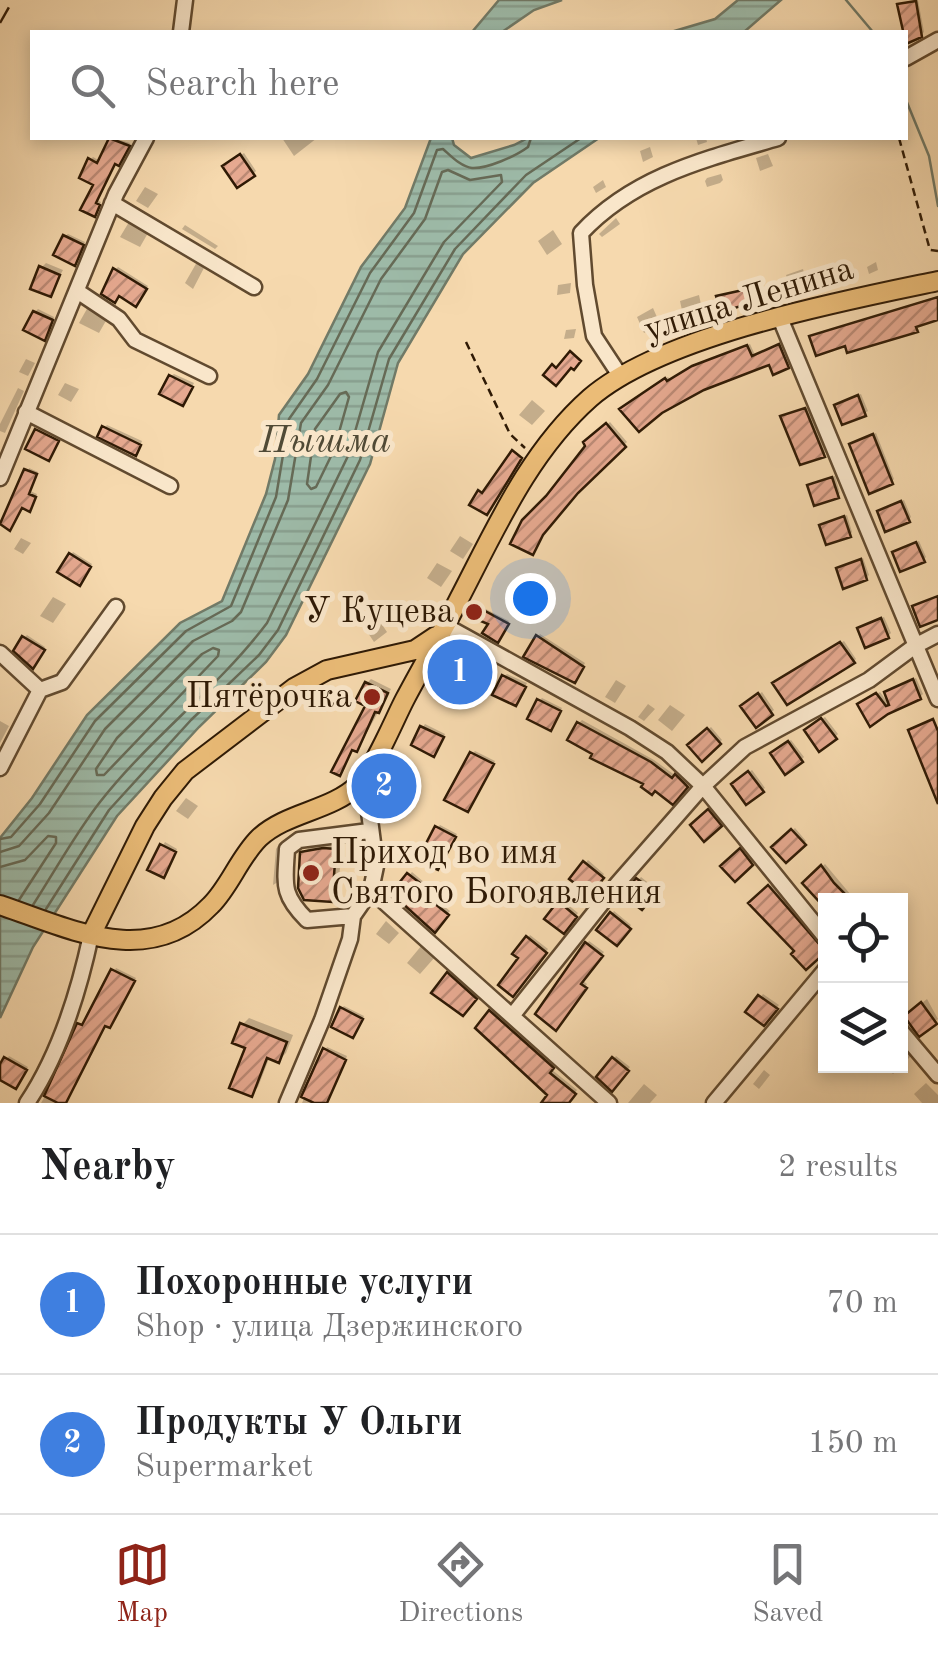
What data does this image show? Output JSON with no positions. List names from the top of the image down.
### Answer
{
  "streets": {
    "main road": ["улица Ленина"]
  },
  "water": ["Пышма"],
  "places": ["У Куцева", "Пятёрочка", "Приход во имя Святого Богоявления"],
  "page": {
    "search": "Search here",
    "pins": ["1", "2"],
    "heading": ["Nearby", "2 results"],
    "list": [
      {
        "mark": "1",
        "name": "Похоронные услуги",
        "note": "Shop · улица Дзержинского",
        "value": "70 m"
      },
      {
        "mark": "2",
        "name": "Продукты У Ольги",
        "note": "Supermarket",
        "value": "150 m"
      }
    ],
    "nav": ["Map", "Directions", "Saved"]
  }
}
